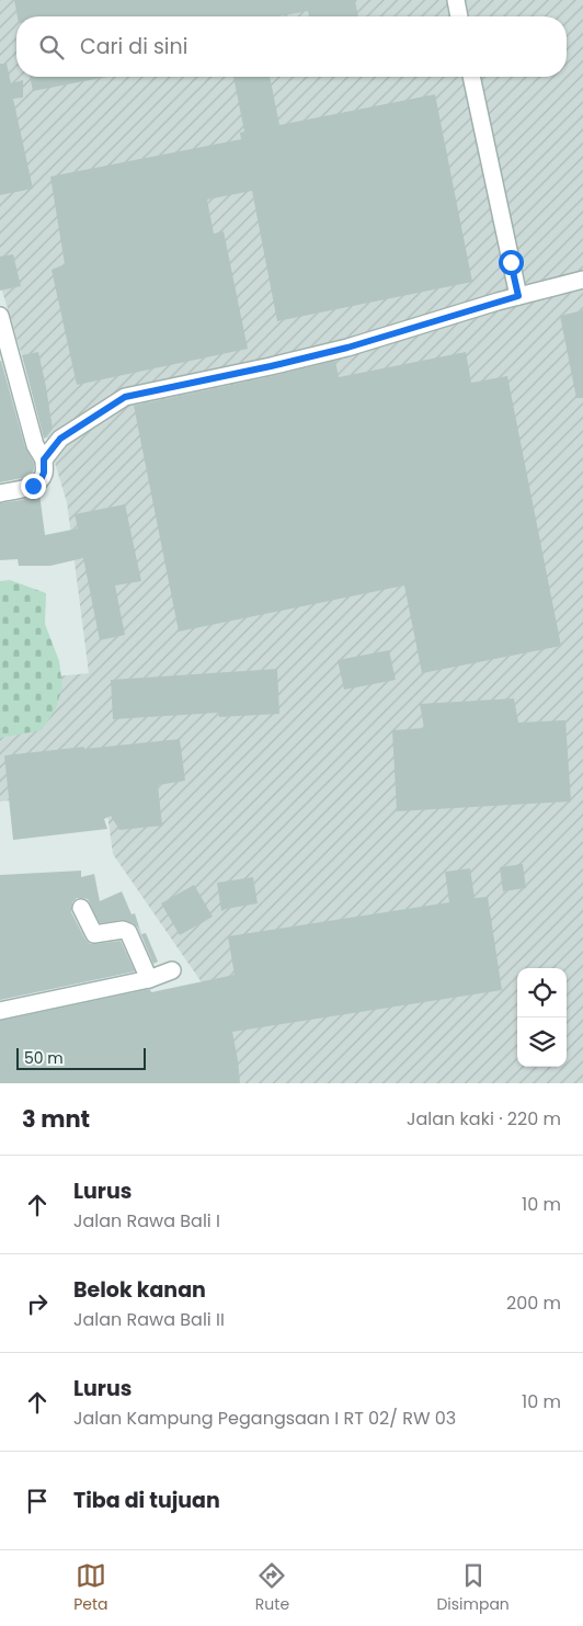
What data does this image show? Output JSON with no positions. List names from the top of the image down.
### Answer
{
  "scale_bar": "50 m",
  "page": {
    "search": "Cari di sini",
    "scale": "50 m",
    "heading": ["3 mnt", "Jalan kaki · 220 m"],
    "list": [
      ["Lurus", "Jalan Rawa Bali I", "10 m"],
      ["Belok kanan", "Jalan Rawa Bali II", "200 m"],
      ["Lurus", "Jalan Kampung Pegangsaan I RT 02/ RW 03", "10 m"],
      "Tiba di tujuan"
    ],
    "nav": ["Peta", "Rute", "Disimpan"]
  }
}
